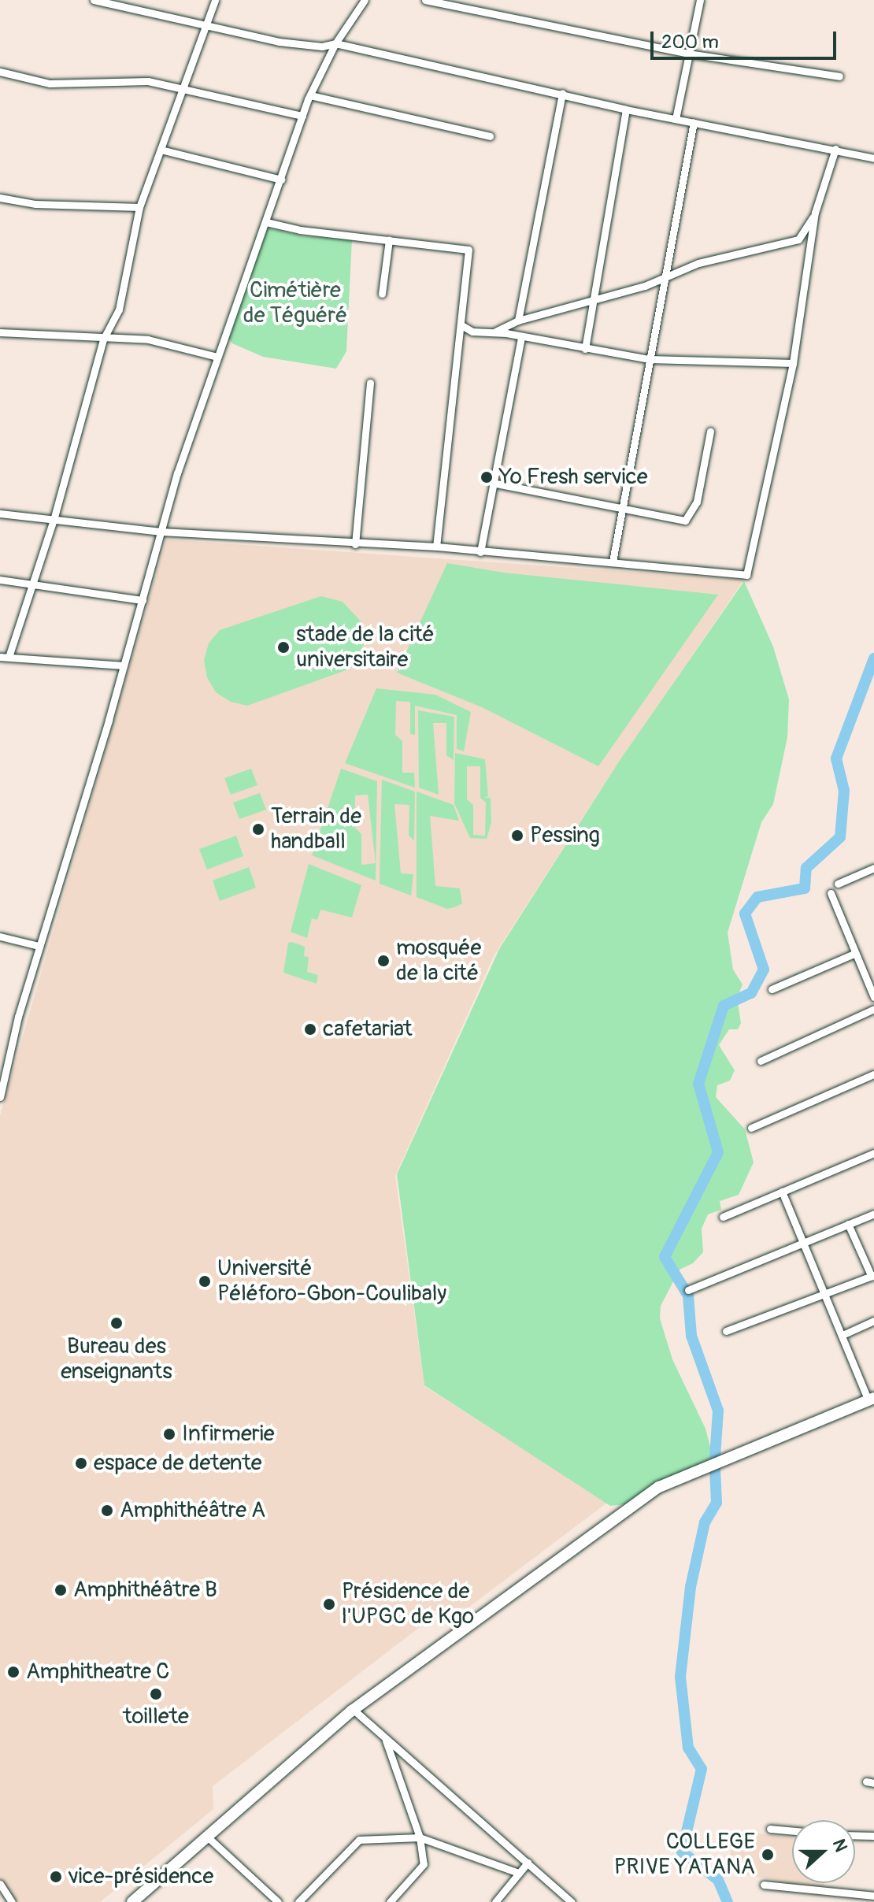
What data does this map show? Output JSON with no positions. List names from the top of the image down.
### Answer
{
  "parks": ["Cimétière de Téguéré"],
  "places": [
    "Yo Fresh service",
    "stade de la cité universitaire",
    "Terrain de handball",
    "Pessing",
    "mosquée de la cité",
    "cafetariat",
    "Université Péléforo-Gbon-Coulibaly",
    "Bureau des enseignants",
    "Infirmerie",
    "espace de detente",
    "Amphithéâtre A",
    "Amphithéâtre B",
    "Présidence de l'UPGC de Kgo",
    "Amphitheatre C",
    "toillete",
    "COLLEGE PRIVE YATANA",
    "vice-présidence"
  ],
  "scale_bar": "200 m",
  "north": "right"
}
